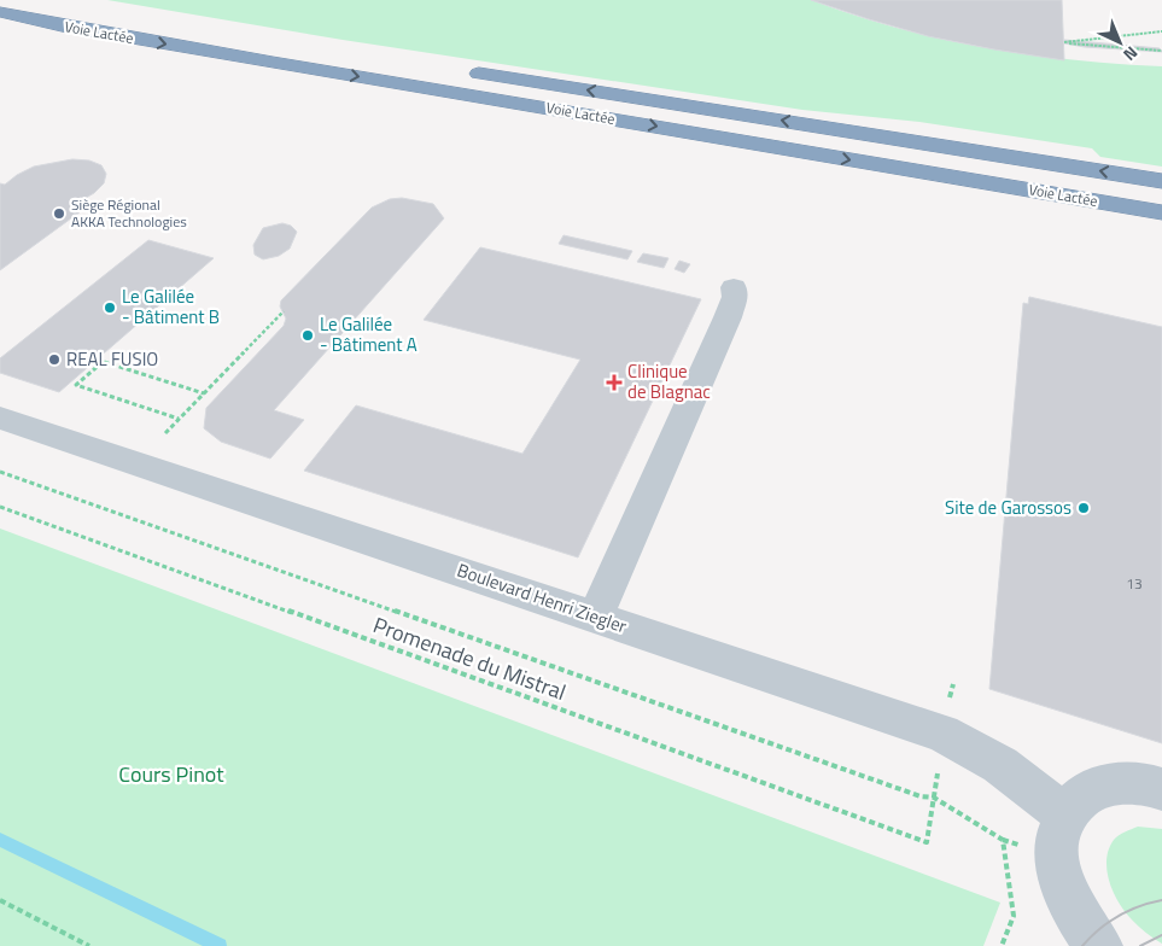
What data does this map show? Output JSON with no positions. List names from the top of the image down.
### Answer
{
  "streets": {
    "highway": ["Voie Lactée"],
    "street": ["Boulevard Henri Ziegler"],
    "path": ["Promenade du Mistral"]
  },
  "parks": ["Cours Pinot"],
  "places": {
    "other": [
      "Siège Régional AKKA Technologies",
      "Le Galilée - Bâtiment B",
      "Le Galilée - Bâtiment A",
      "REAL FUSIO",
      "Site de Garossos"
    ],
    "health": ["Clinique de Blagnac"]
  },
  "house_numbers": ["13"],
  "north": "bottom right"
}
